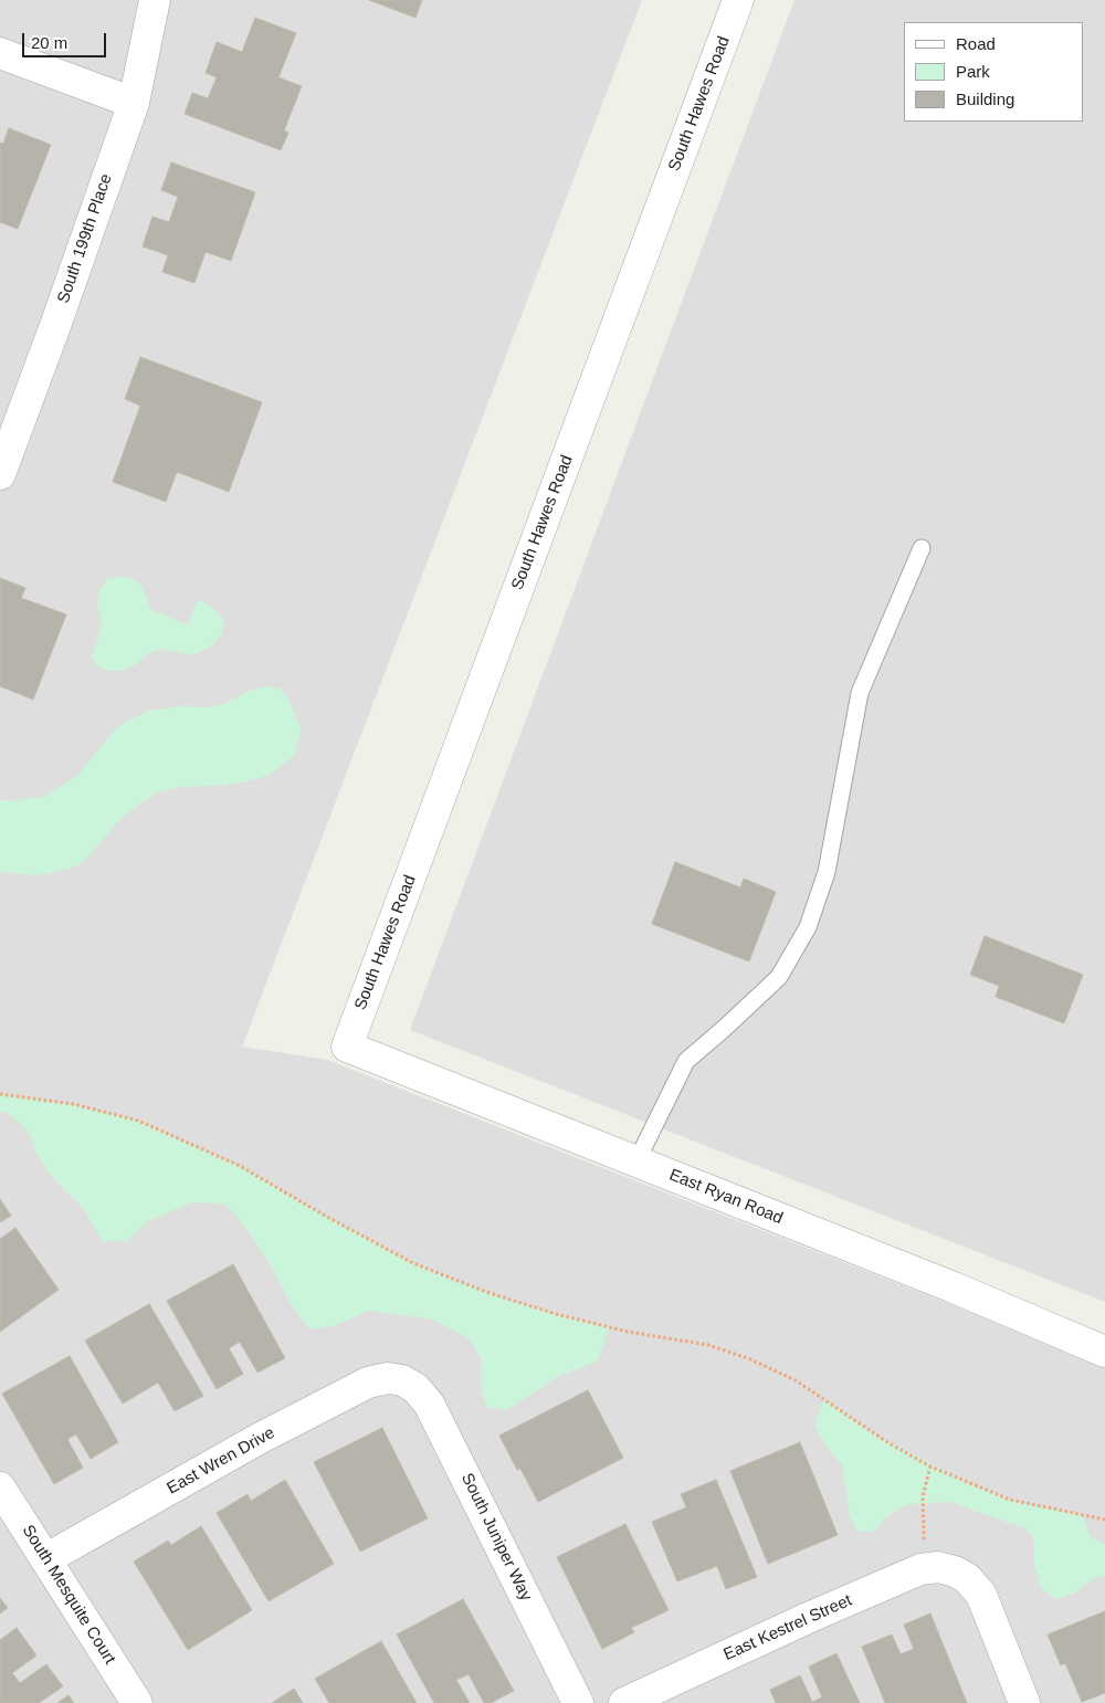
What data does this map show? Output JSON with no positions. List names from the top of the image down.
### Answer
{
  "streets": {
    "street": [
      "South Hawes Road",
      "South 199th Place",
      "East Ryan Road",
      "East Wren Drive",
      "South Juniper Way",
      "South Mesquite Court",
      "East Kestrel Street"
    ]
  },
  "crossings": [
    ["South Hawes Road", "East Ryan Road"],
    ["East Wren Drive", "South Juniper Way"],
    ["East Wren Drive", "South Mesquite Court"]
  ],
  "legend": ["Road", "Park", "Building"],
  "scale_bar": "20 m"
}
